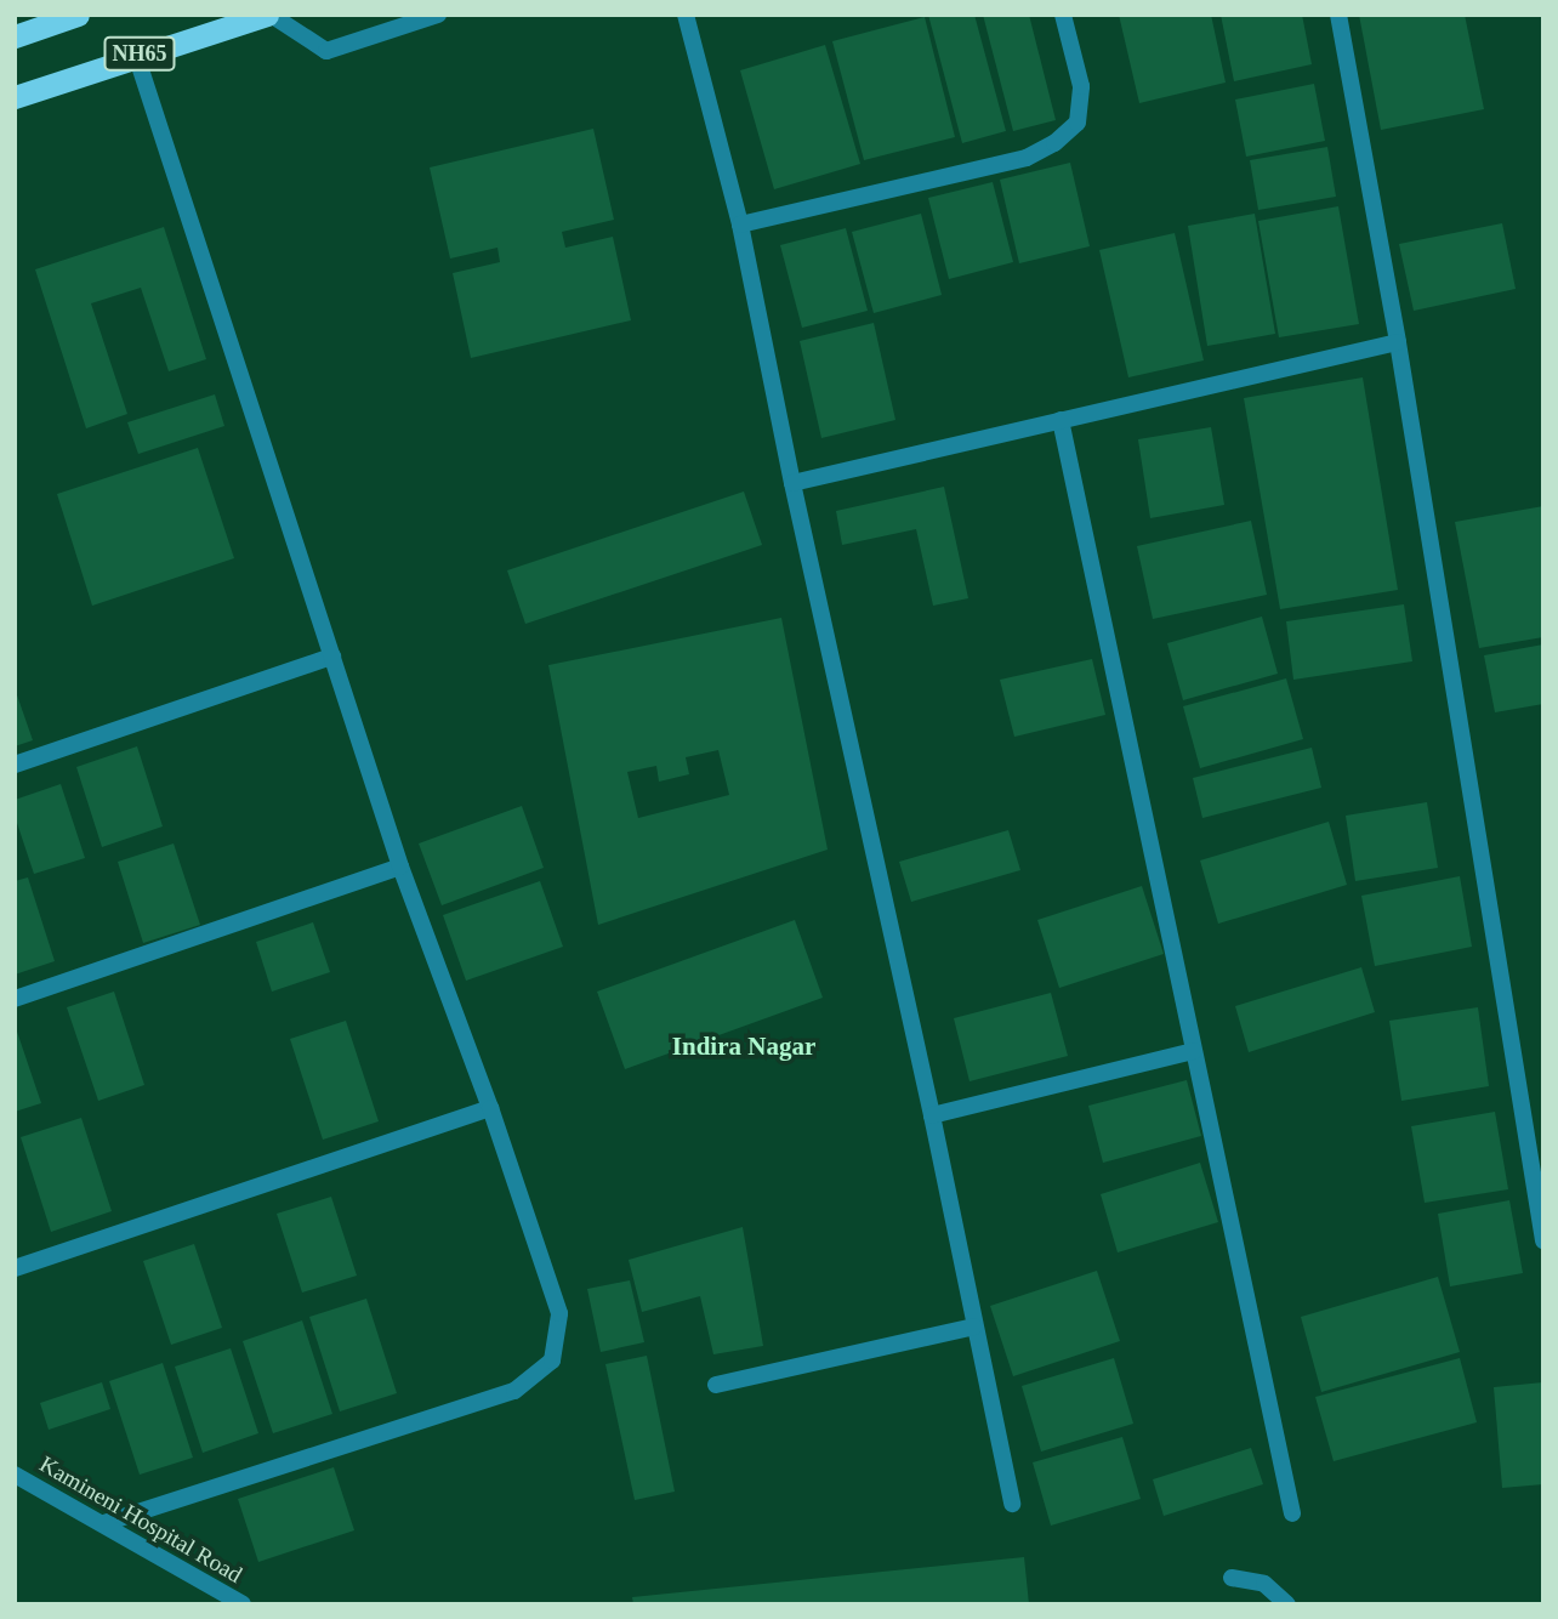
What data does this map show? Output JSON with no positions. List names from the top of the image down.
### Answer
{
  "streets": {
    "highway": ["NH65"],
    "street": ["Kamineni Hospital Road"]
  },
  "districts": ["Indira Nagar"]
}
